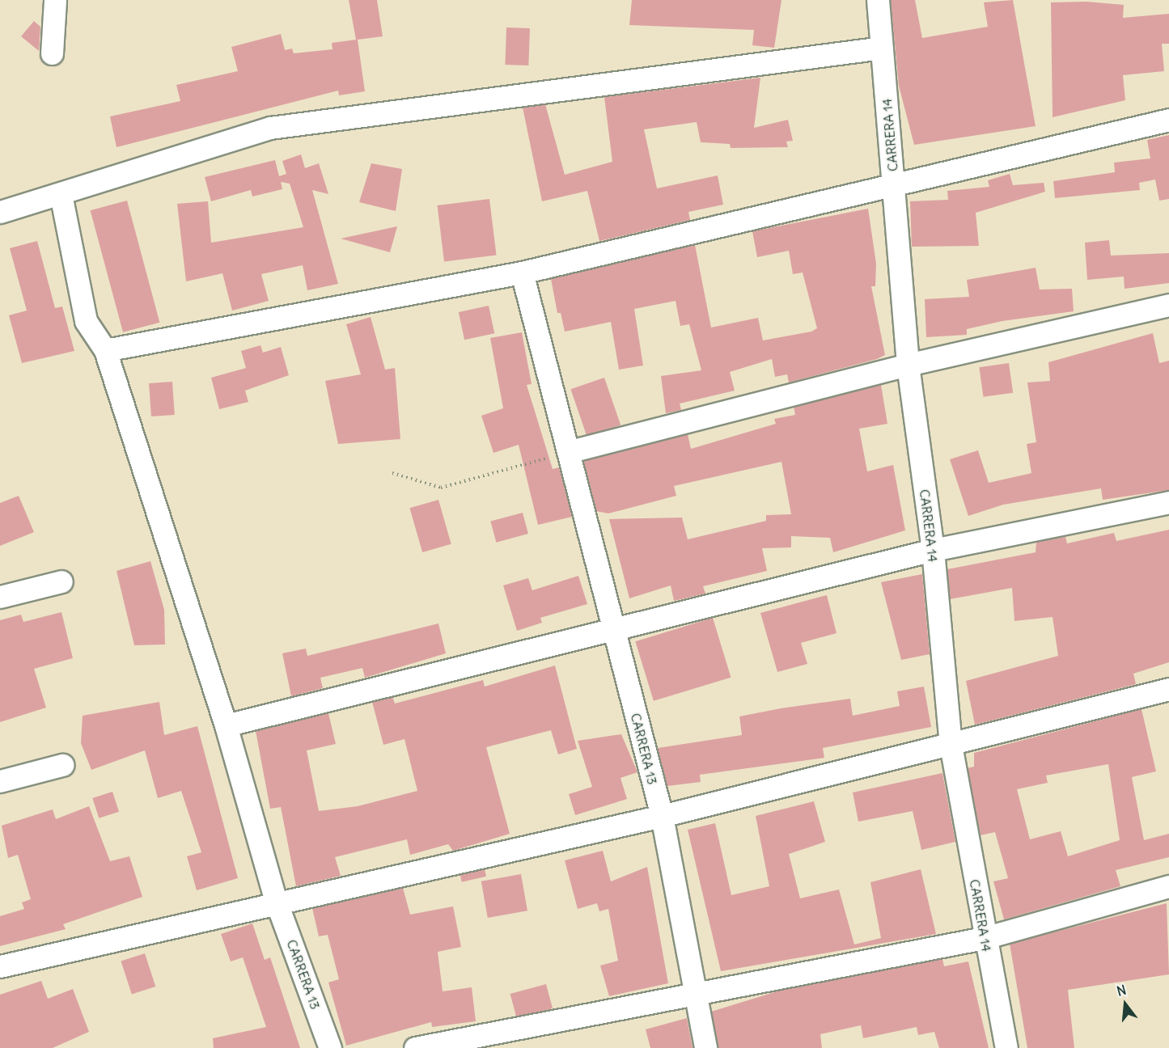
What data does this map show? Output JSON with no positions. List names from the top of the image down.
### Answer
{
  "streets": {
    "street": ["CARRERA 14", "CARRERA 13"]
  },
  "north": "top"
}
